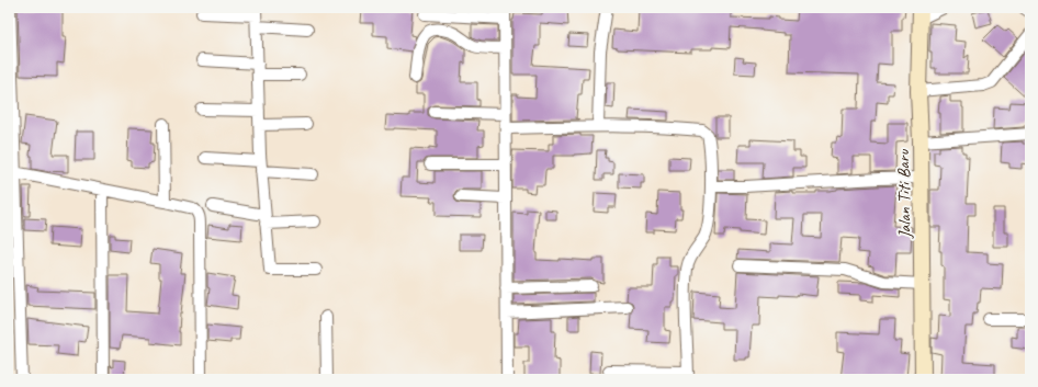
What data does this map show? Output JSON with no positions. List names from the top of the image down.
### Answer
{
  "streets": {
    "street": ["Jalan Titi Baru"]
  }
}
